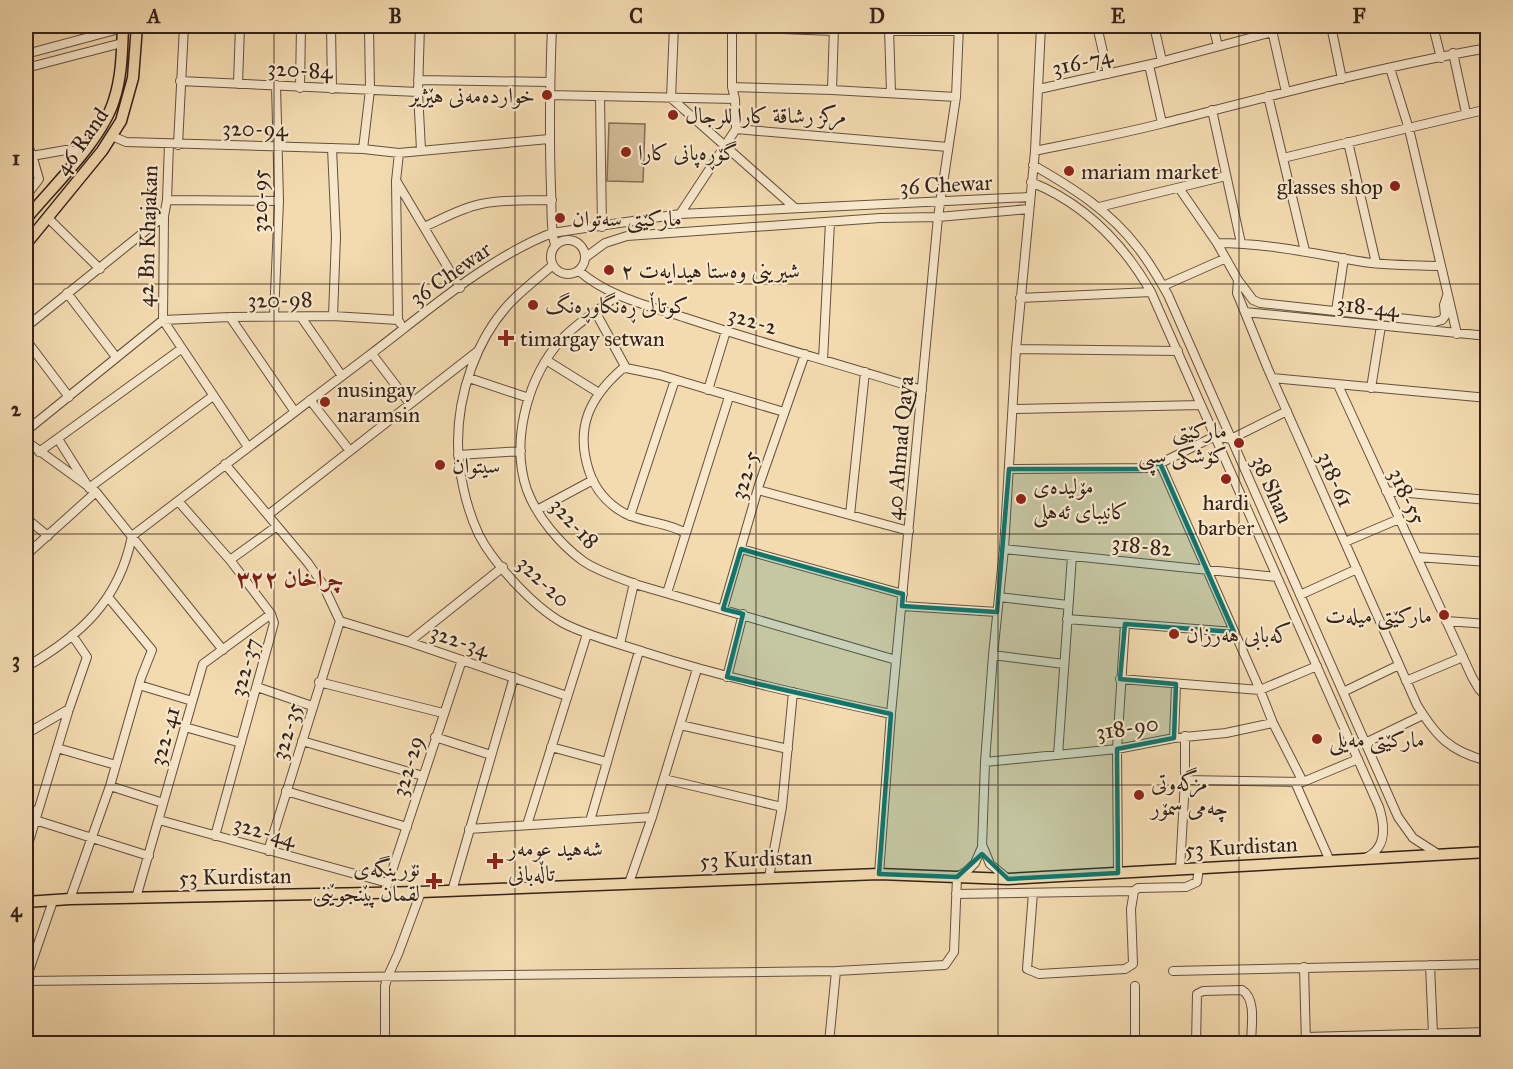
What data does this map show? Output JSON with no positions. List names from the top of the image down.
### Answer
{
  "streets": {
    "main road": ["46 Rand", "53 Kurdistan"],
    "street": [
      "316-74",
      "320-84",
      "320-94",
      "36 Chewar",
      "320-95",
      "42 Bn Khajakan",
      "320-98",
      "318-44",
      "322-2",
      "40 Ahmad Qaya",
      "322-5",
      "318-61",
      "38 Shan",
      "318-55",
      "322-18",
      "318-82",
      "322-20",
      "322-34",
      "322-37",
      "318-90",
      "322-35",
      "322-41",
      "322-29",
      "322-44"
    ]
  },
  "crossings": [
    ["320-84", "320-95"],
    ["320-84", "42 Bn Khajakan"],
    ["320-94", "46 Rand"],
    ["320-94", "320-95"],
    ["320-94", "42 Bn Khajakan"],
    ["36 Chewar", "42 Bn Khajakan"],
    ["36 Chewar", "40 Ahmad Qaya"],
    ["36 Chewar", "322-37"],
    ["320-95", "320-98"],
    ["42 Bn Khajakan", "320-98"],
    ["318-44", "318-61"],
    ["322-2", "40 Ahmad Qaya"],
    ["322-2", "322-5"],
    ["322-2", "322-18"],
    ["322-2", "322-20"],
    ["40 Ahmad Qaya", "322-18"],
    ["40 Ahmad Qaya", "322-20"],
    ["40 Ahmad Qaya", "53 Kurdistan"],
    ["322-5", "322-18"],
    ["38 Shan", "318-82"],
    ["38 Shan", "53 Kurdistan"],
    ["322-34", "322-35"],
    ["322-34", "322-29"],
    ["322-37", "322-41"],
    ["322-37", "322-44"],
    ["322-35", "322-44"],
    ["322-41", "322-44"],
    ["322-41", "53 Kurdistan"],
    ["322-29", "322-44"],
    ["322-29", "53 Kurdistan"],
    ["322-44", "53 Kurdistan"]
  ],
  "districts": ["چراخان ٣٢٢"],
  "places": {
    "other": [
      "خواردەمەنی هێژیر",
      "مركز رشاقة كارا للرجال",
      "گۆڕەپانی کارا",
      "mariam market",
      "glasses shop",
      "مارکێتی سەتوان",
      "شیرینی وەستا هیدایەت ٢",
      "کوتاڵی ڕەنگاوڕەنگ",
      "nusingay naramsin",
      "مارکێتی کۆشکی سپی",
      "سيتوان",
      "hardi barber",
      "مۆلیدەی کانیبای ئەهلی",
      "مارکێتی میلەت",
      "کەبابی هەرزان",
      "مارکێتی مەیلی",
      "مزگەوتی چەمی سمۆر"
    ],
    "health": ["timargay setwan", "شەهید عومەر تاڵەبانی", "نۆرینگەی لقمان پێنجوێنی"]
  },
  "grid": {
    "columns": [
      "A",
      "B",
      "C",
      "D",
      "E",
      "F"
    ],
    "rows": [
      "1",
      "2",
      "3",
      "4"
    ]
  }
}
